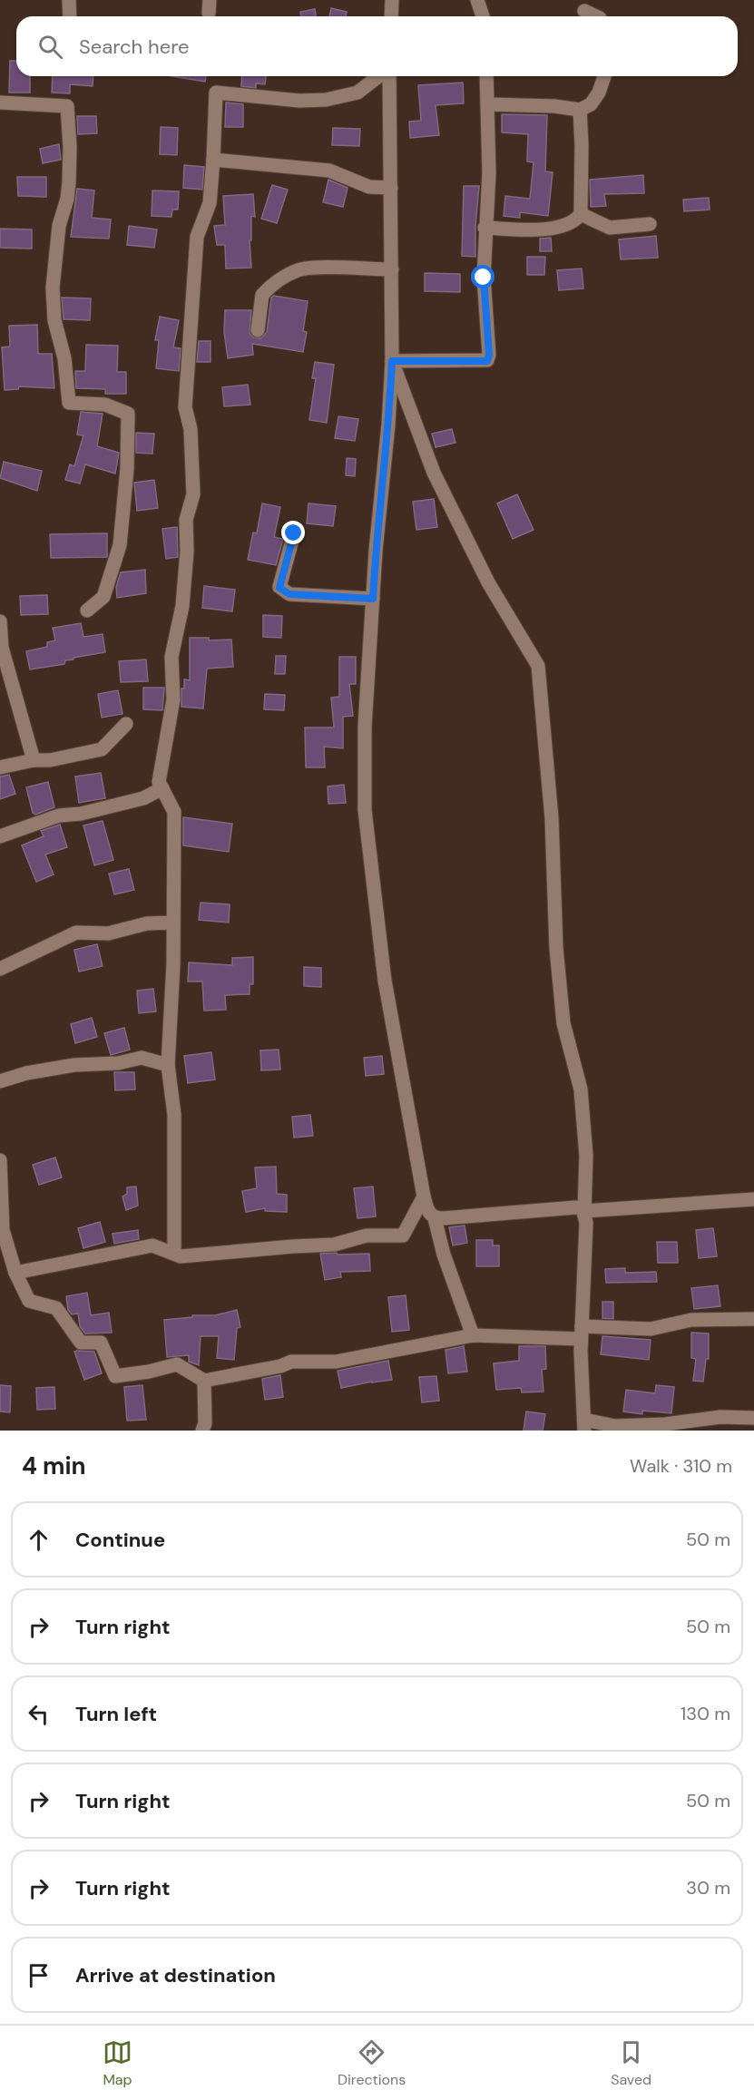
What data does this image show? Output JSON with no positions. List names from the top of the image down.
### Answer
{
  "page": {
    "search": "Search here",
    "heading": ["4 min", "Walk · 310 m"],
    "list": [
      ["Continue", "50 m"],
      ["Turn right", "50 m"],
      ["Turn left", "130 m"],
      ["Turn right", "50 m"],
      ["Turn right", "30 m"],
      "Arrive at destination"
    ],
    "nav": ["Map", "Directions", "Saved"]
  }
}
